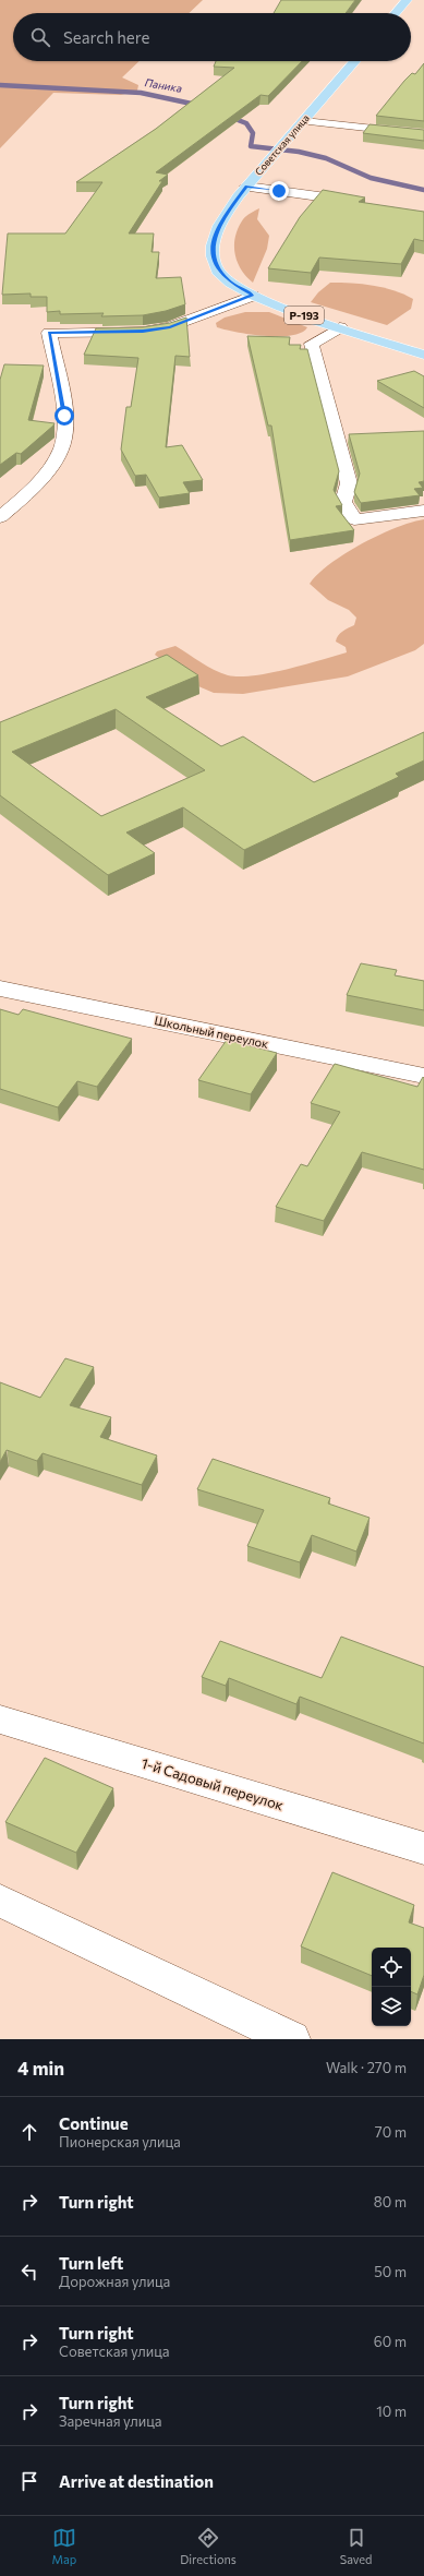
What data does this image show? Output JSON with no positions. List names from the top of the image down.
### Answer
{
  "streets": {
    "main road": ["Советская улица", "Р-193"],
    "street": ["Школьный переулок", "1-й Садовый переулок"]
  },
  "crossings": [
    ["Советская улица", "Р-193"]
  ],
  "water": ["Паника"],
  "page": {
    "search": "Search here",
    "heading": ["4 min", "Walk · 270 m"],
    "list": [
      ["Continue", "Пионерская улица", "70 m"],
      ["Turn right", "80 m"],
      ["Turn left", "Дорожная улица", "50 m"],
      ["Turn right", "Советская улица", "60 m"],
      ["Turn right", "Заречная улица", "10 m"],
      "Arrive at destination"
    ],
    "nav": ["Map", "Directions", "Saved"]
  }
}
